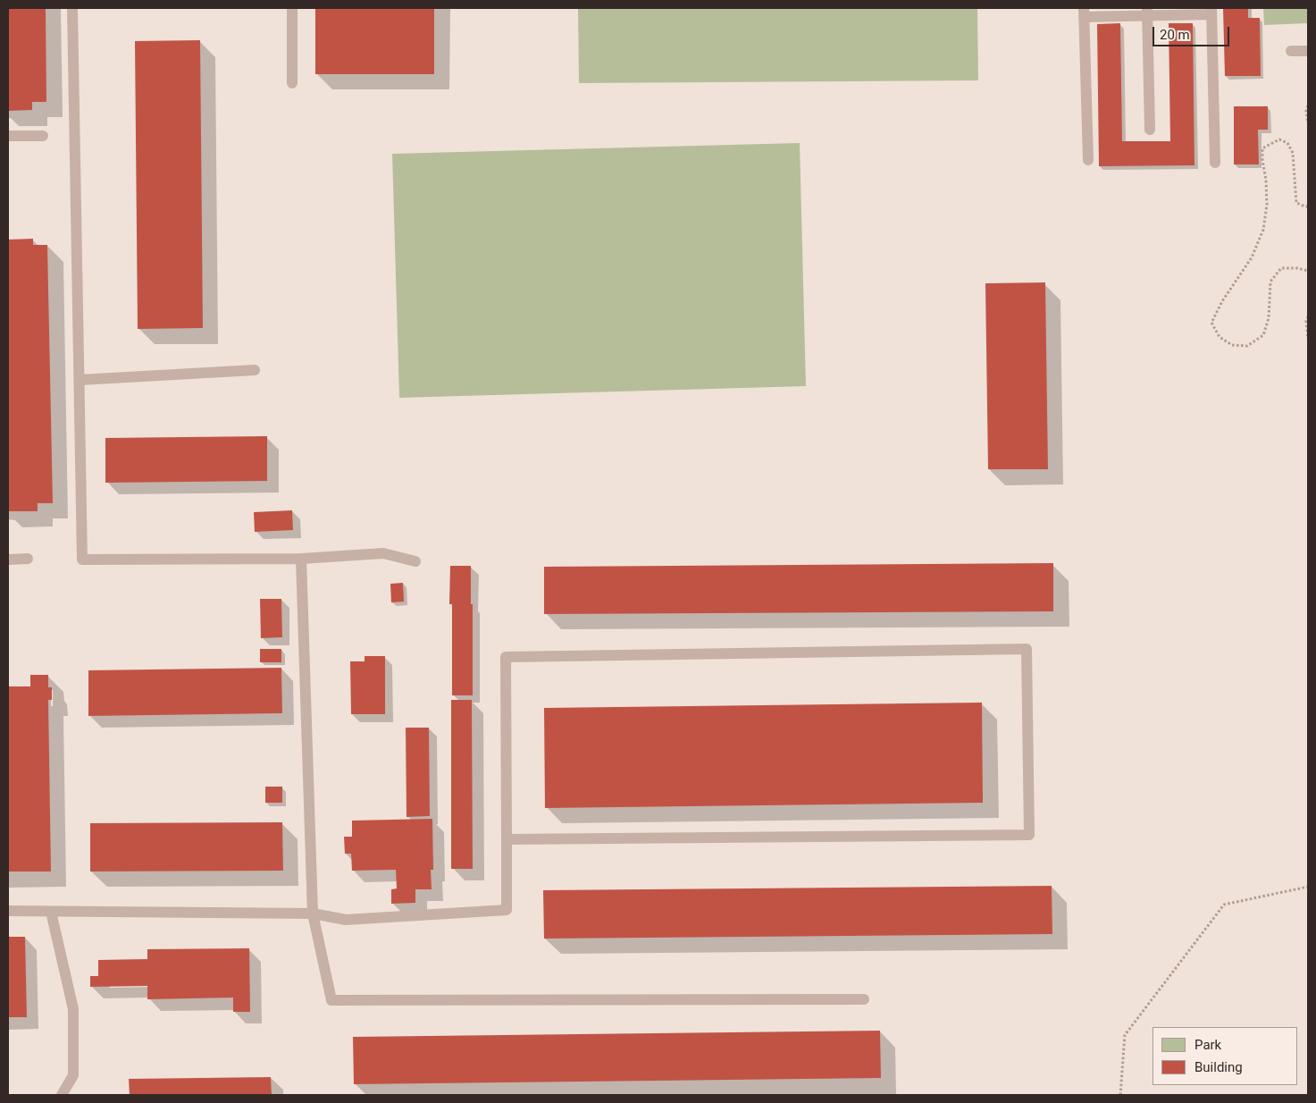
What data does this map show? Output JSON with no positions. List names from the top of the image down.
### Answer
{
  "legend": ["Park", "Building"],
  "scale_bar": "20 m"
}
